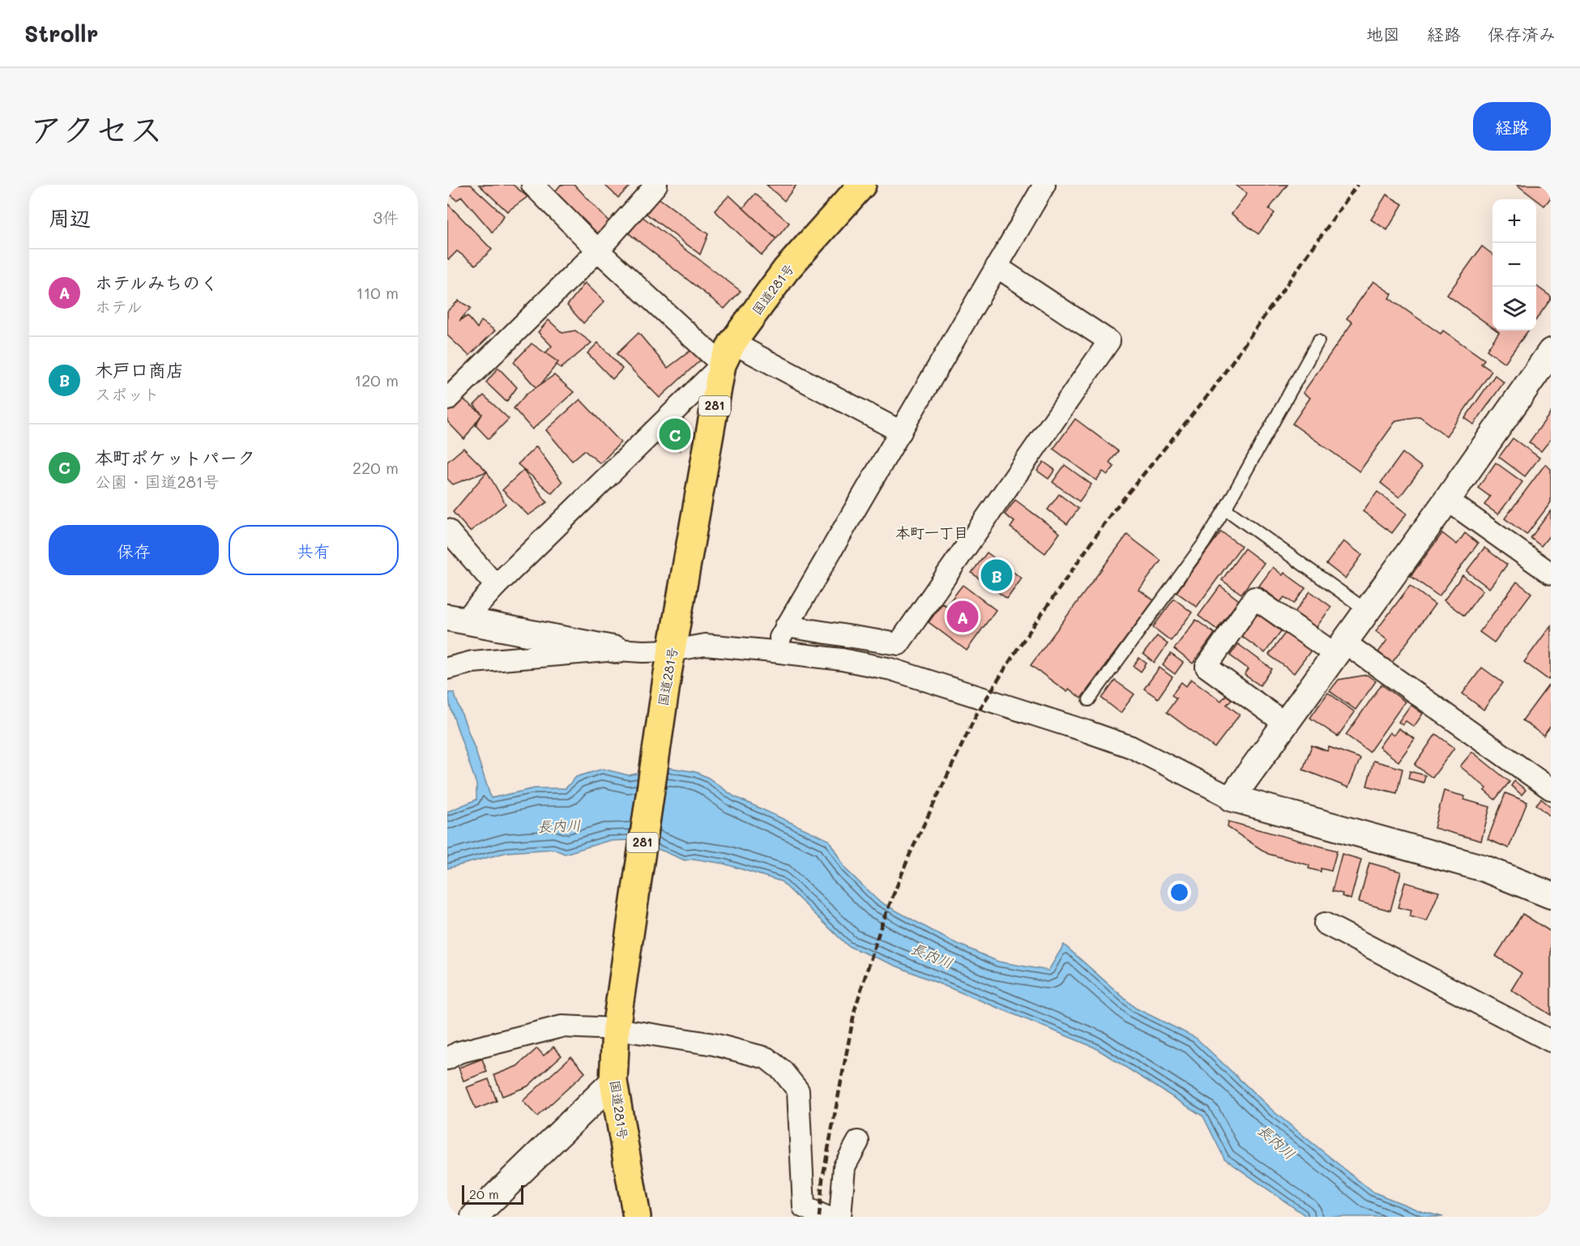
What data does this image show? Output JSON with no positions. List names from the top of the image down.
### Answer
{
  "streets": {
    "highway": ["国道281号", "281"]
  },
  "districts": ["本町一丁目"],
  "water": ["長内川"],
  "scale_bar": "20 m",
  "page": {
    "header": "Strollr",
    "nav": ["地図", "経路", "保存済み"],
    "title": "アクセス",
    "buttons": [
      "経路",
      ["保存", "共有"]
    ],
    "heading": ["周辺", "3件"],
    "map_buttons": ["+", "−"],
    "list": [
      {
        "mark": "A",
        "name": "ホテルみちのく",
        "note": "ホテル",
        "value": "110 m"
      },
      {
        "mark": "B",
        "name": "木戸口商店",
        "note": "スポット",
        "value": "120 m"
      },
      {
        "mark": "C",
        "name": "本町ポケットパーク",
        "note": "公園 · 国道281号",
        "value": "220 m"
      }
    ],
    "pins": ["C", "B", "A"],
    "scale": "20 m"
  }
}
